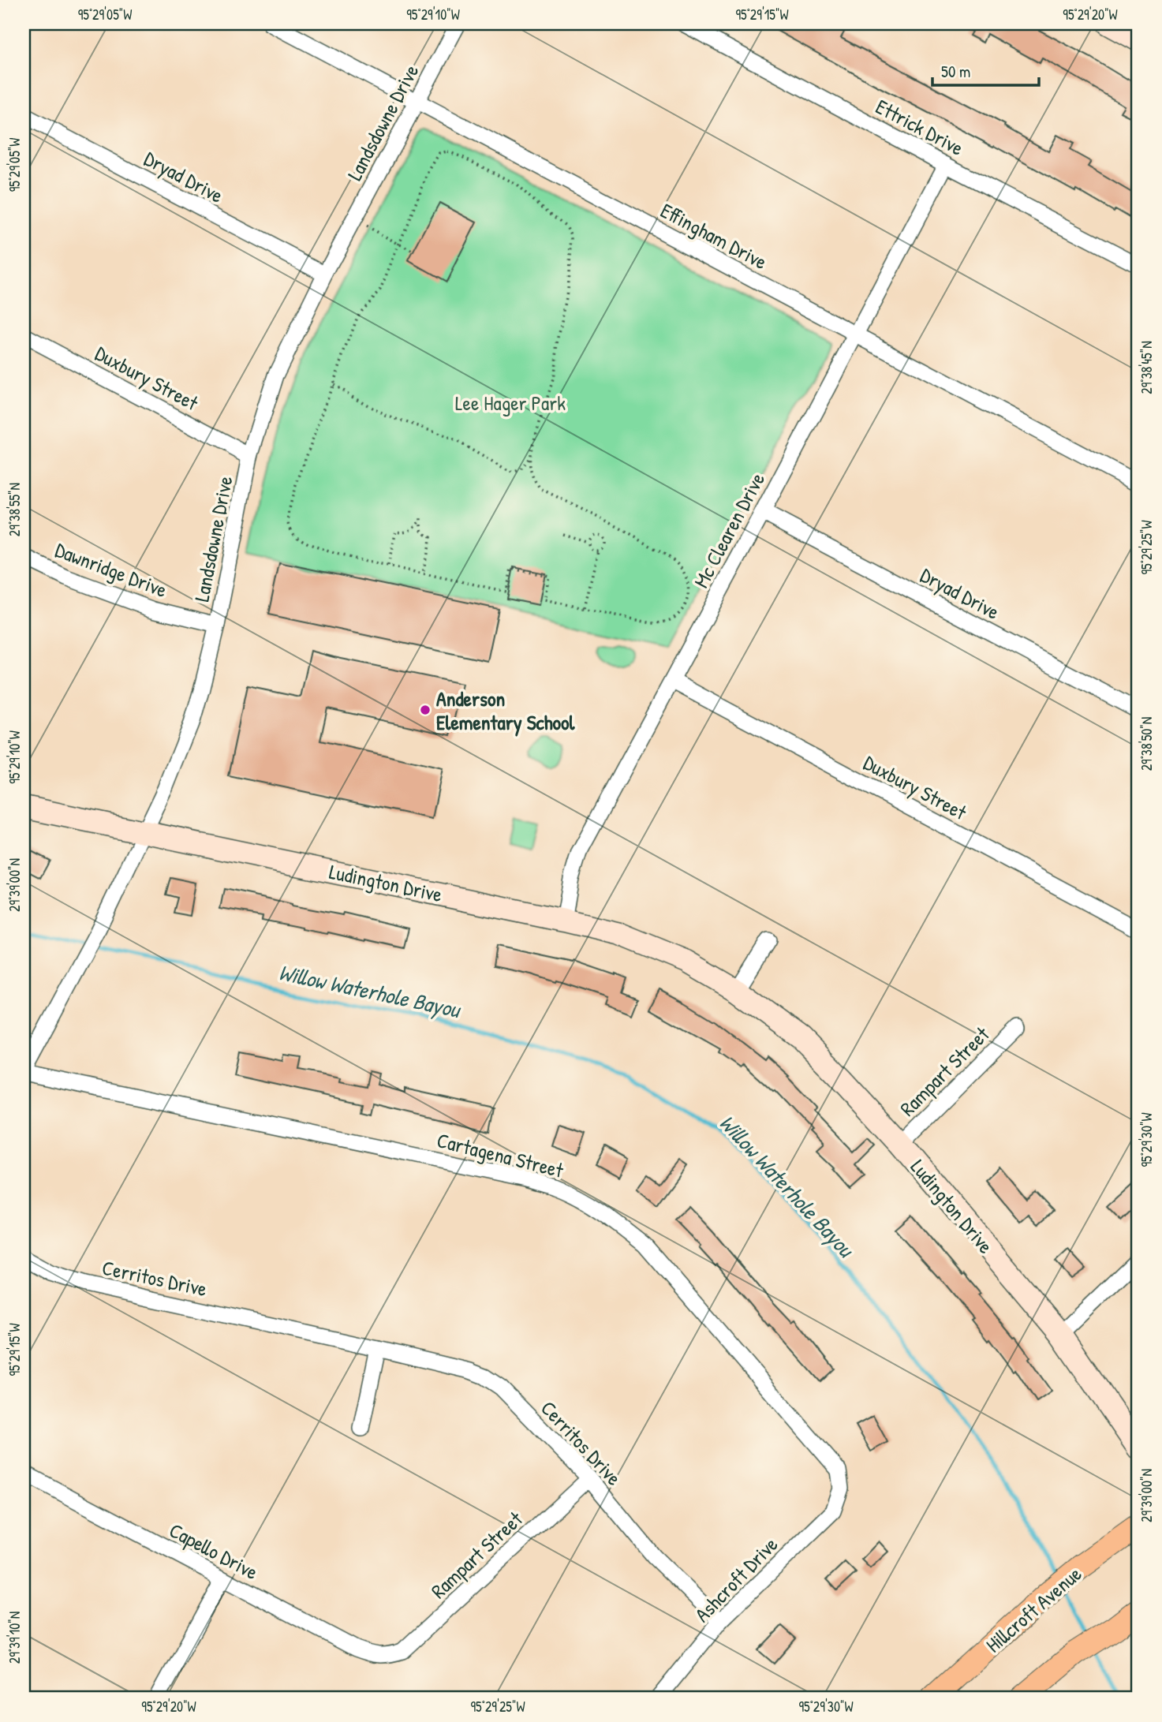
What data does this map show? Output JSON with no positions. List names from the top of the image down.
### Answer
{
  "streets": {
    "main road": ["Hillcroft Avenue"],
    "street": [
      "Landsdowne Drive",
      "Ettrick Drive",
      "Dryad Drive",
      "Effingham Drive",
      "Duxbury Street",
      "Mc Clearen Drive",
      "Dawnridge Drive",
      "Ludington Drive",
      "Rampart Street",
      "Cartagena Street",
      "Cerritos Drive",
      "Capello Drive",
      "Ashcroft Drive"
    ]
  },
  "crossings": [
    ["Landsdowne Drive", "Dryad Drive"],
    ["Landsdowne Drive", "Effingham Drive"],
    ["Landsdowne Drive", "Duxbury Street"],
    ["Landsdowne Drive", "Dawnridge Drive"],
    ["Landsdowne Drive", "Ludington Drive"],
    ["Landsdowne Drive", "Cartagena Street"],
    ["Ettrick Drive", "Mc Clearen Drive"],
    ["Dryad Drive", "Mc Clearen Drive"],
    ["Effingham Drive", "Mc Clearen Drive"],
    ["Duxbury Street", "Mc Clearen Drive"],
    ["Mc Clearen Drive", "Ludington Drive"],
    ["Ludington Drive", "Rampart Street"],
    ["Rampart Street", "Cerritos Drive"],
    ["Rampart Street", "Capello Drive"],
    ["Cartagena Street", "Ashcroft Drive"],
    ["Cerritos Drive", "Ashcroft Drive"]
  ],
  "water": ["Willow Waterhole Bayou"],
  "parks": ["Lee Hager Park"],
  "places": ["Anderson Elementary School"],
  "scale_bar": "50 m",
  "coordinates": [
    "95°29'05\"W",
    "95°29'10\"W",
    "95°29'15\"W",
    "95°29'20\"W",
    "29°38'45\"N",
    "29°38'55\"N",
    "95°29'25\"W",
    "29°38'50\"N",
    "29°39'00\"N",
    "95°29'30\"W",
    "29°39'10\"N"
  ]
}
